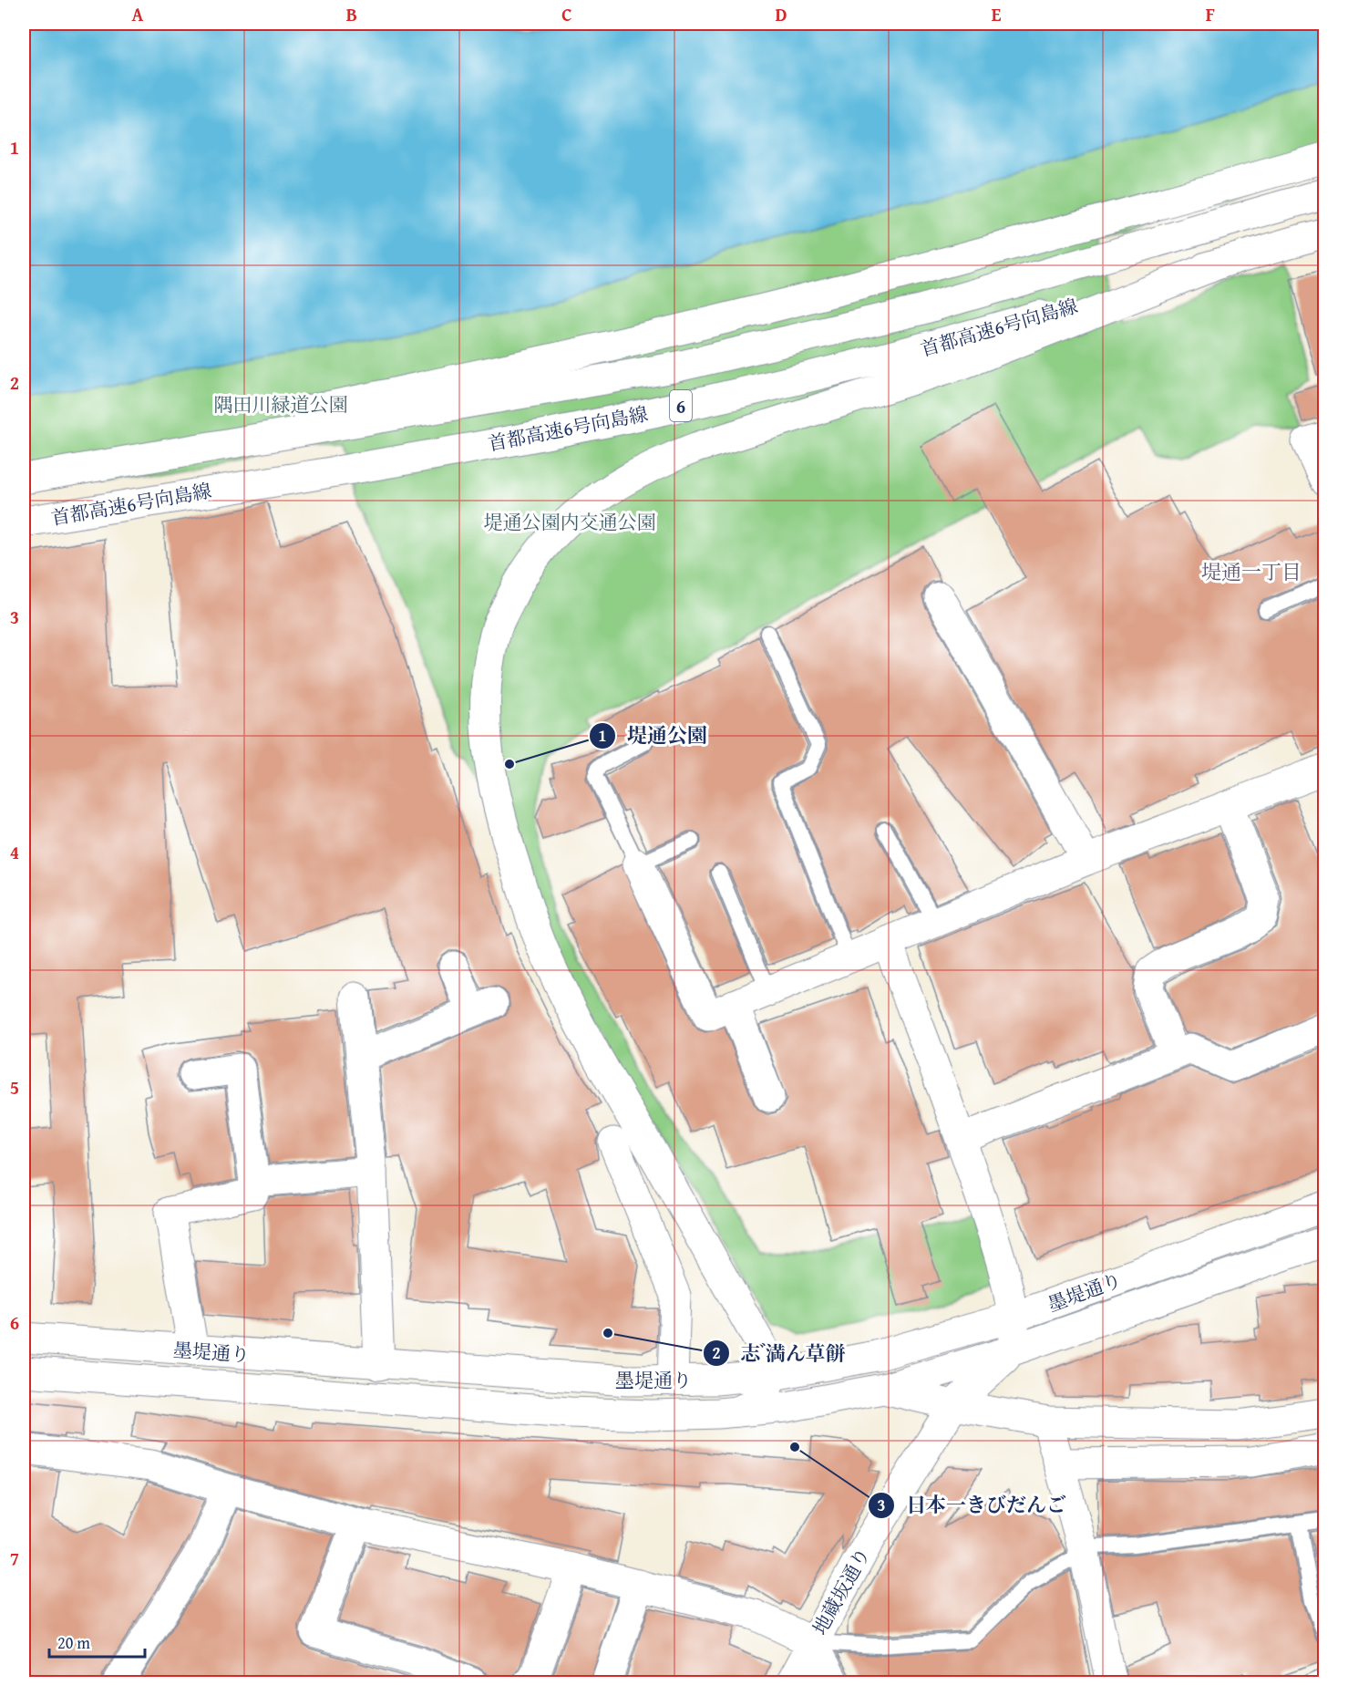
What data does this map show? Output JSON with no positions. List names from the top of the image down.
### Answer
{
  "streets": {
    "main road": [
      "首都高速6号向島線",
      "6",
      "墨堤通り",
      "地蔵坂通り"
    ]
  },
  "crossings": [
    ["墨堤通り", "地蔵坂通り"]
  ],
  "districts": ["堤通一丁目"],
  "parks": ["隅田川緑道公園", "堤通公園内交通公園"],
  "places": ["堤通公園", "志 ゙満ん草餅", "日本一きびだんご"],
  "scale_bar": "20 m",
  "grid": {
    "columns": [
      "A",
      "B",
      "C",
      "D",
      "E",
      "F"
    ],
    "rows": [
      "1",
      "2",
      "3",
      "4",
      "5",
      "6",
      "7"
    ]
  }
}
